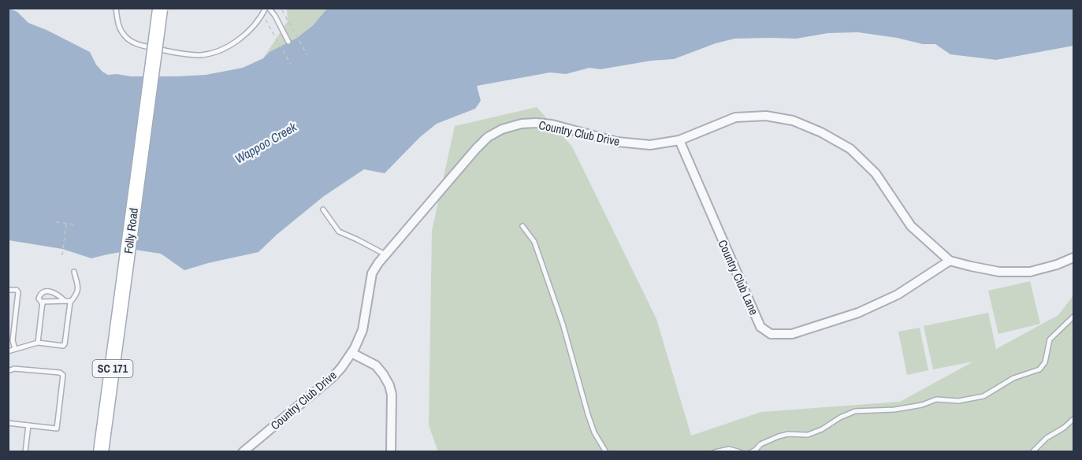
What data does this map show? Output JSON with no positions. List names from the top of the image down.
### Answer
{
  "streets": {
    "main road": ["Folly Road", "SC 171"],
    "street": ["Country Club Drive", "Country Club Lane"]
  },
  "crossings": [
    ["Country Club Drive", "Country Club Lane"]
  ],
  "water": ["Wappoo Creek"]
}
